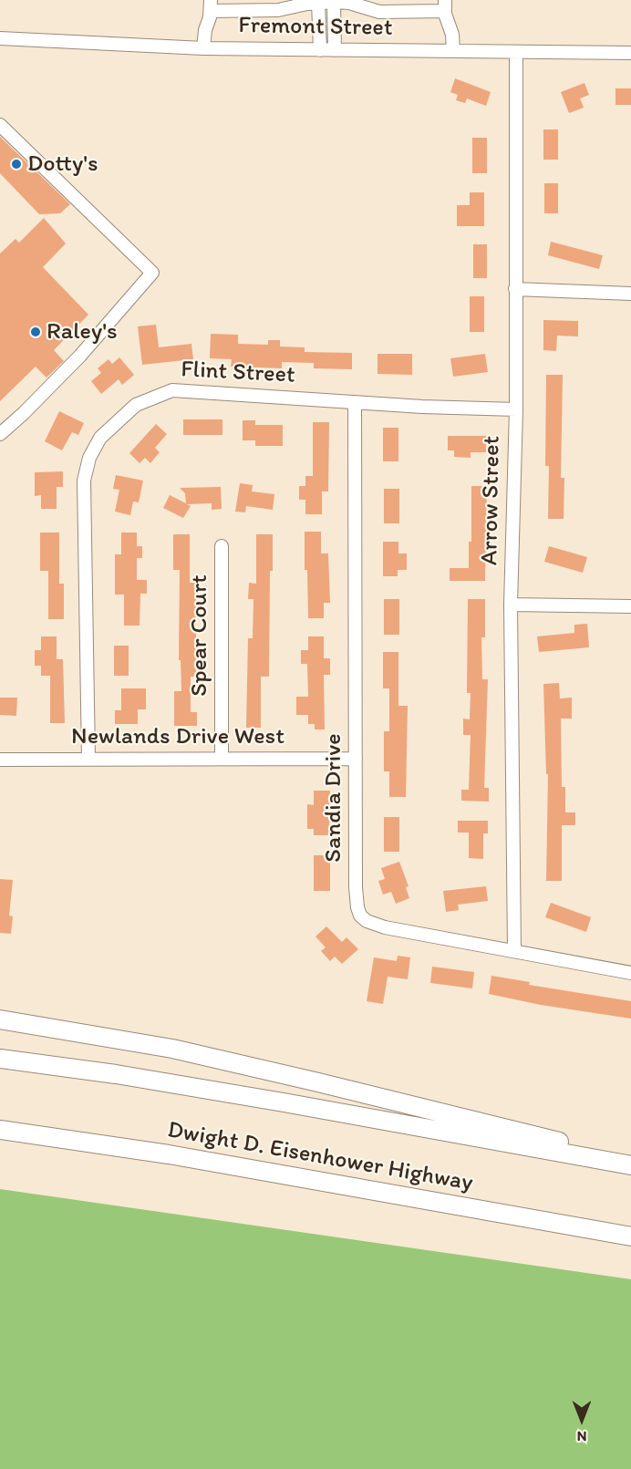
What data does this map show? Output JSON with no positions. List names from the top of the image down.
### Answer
{
  "streets": {
    "highway": ["Dwight D. Eisenhower Highway"],
    "street": [
      "Fremont Street",
      "Flint Street",
      "Arrow Street",
      "Spear Court",
      "Newlands Drive West",
      "Sandia Drive"
    ]
  },
  "crossings": [
    ["Fremont Street", "Arrow Street"],
    ["Flint Street", "Arrow Street"],
    ["Flint Street", "Newlands Drive West"],
    ["Flint Street", "Sandia Drive"],
    ["Arrow Street", "Sandia Drive"],
    ["Spear Court", "Newlands Drive West"],
    ["Newlands Drive West", "Sandia Drive"]
  ],
  "places": ["Dotty's", "Raley's"],
  "north": "bottom"
}
